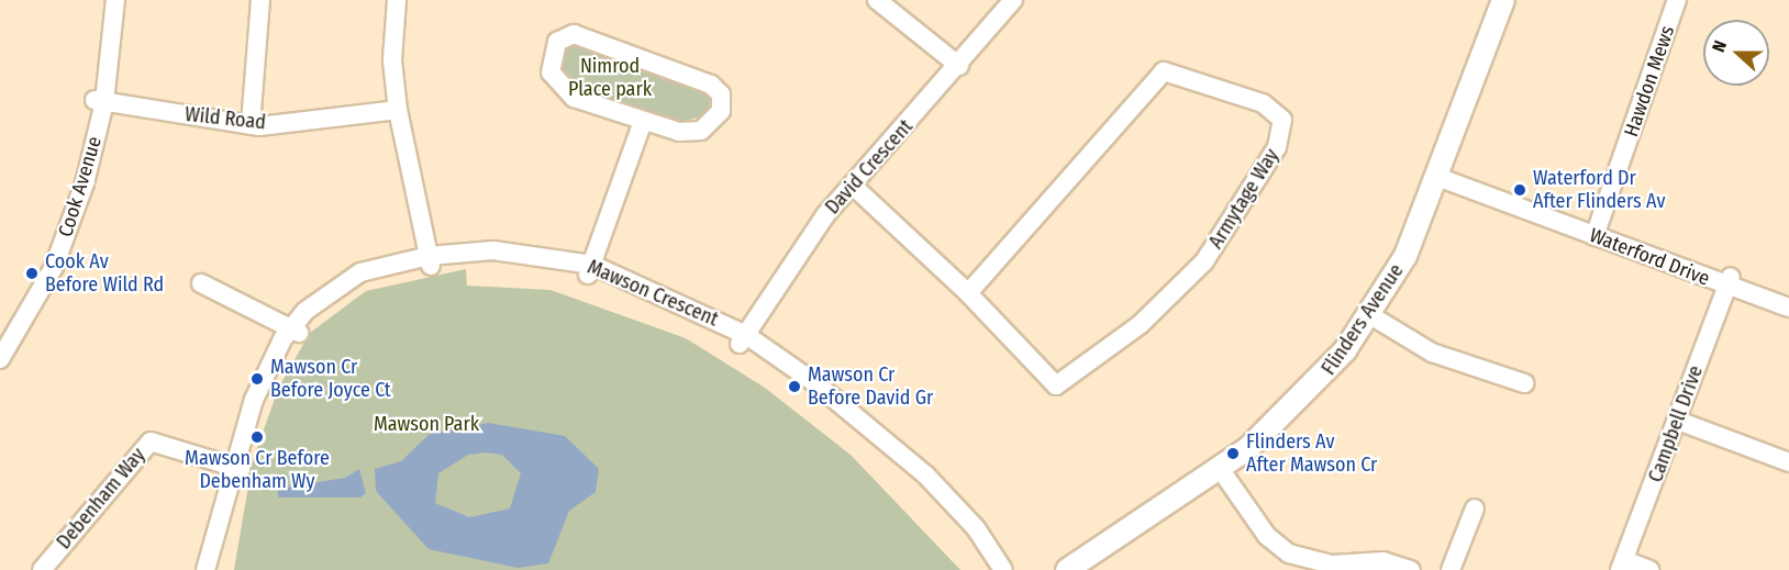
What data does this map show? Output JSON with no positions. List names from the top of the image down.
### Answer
{
  "streets": {
    "main road": ["Flinders Avenue"],
    "street": [
      "Hawdon Mews",
      "Wild Road",
      "David Crescent",
      "Cook Avenue",
      "Armytage Way",
      "Waterford Drive",
      "Mawson Crescent",
      "Campbell Drive",
      "Debenham Way"
    ]
  },
  "crossings": [
    ["Hawdon Mews", "Waterford Drive"],
    ["Wild Road", "Cook Avenue"],
    ["David Crescent", "Armytage Way"],
    ["David Crescent", "Mawson Crescent"],
    ["Waterford Drive", "Flinders Avenue"],
    ["Waterford Drive", "Campbell Drive"],
    ["Mawson Crescent", "Debenham Way"]
  ],
  "parks": ["Nimrod Place park", "Mawson Park"],
  "places": [
    "Waterford Dr After Flinders Av",
    "Cook Av Before Wild Rd",
    "Mawson Cr Before Joyce Ct",
    "Mawson Cr Before David Gr",
    "Mawson Cr Before Debenham Wy",
    "Flinders Av After Mawson Cr"
  ],
  "north": "left"
}
